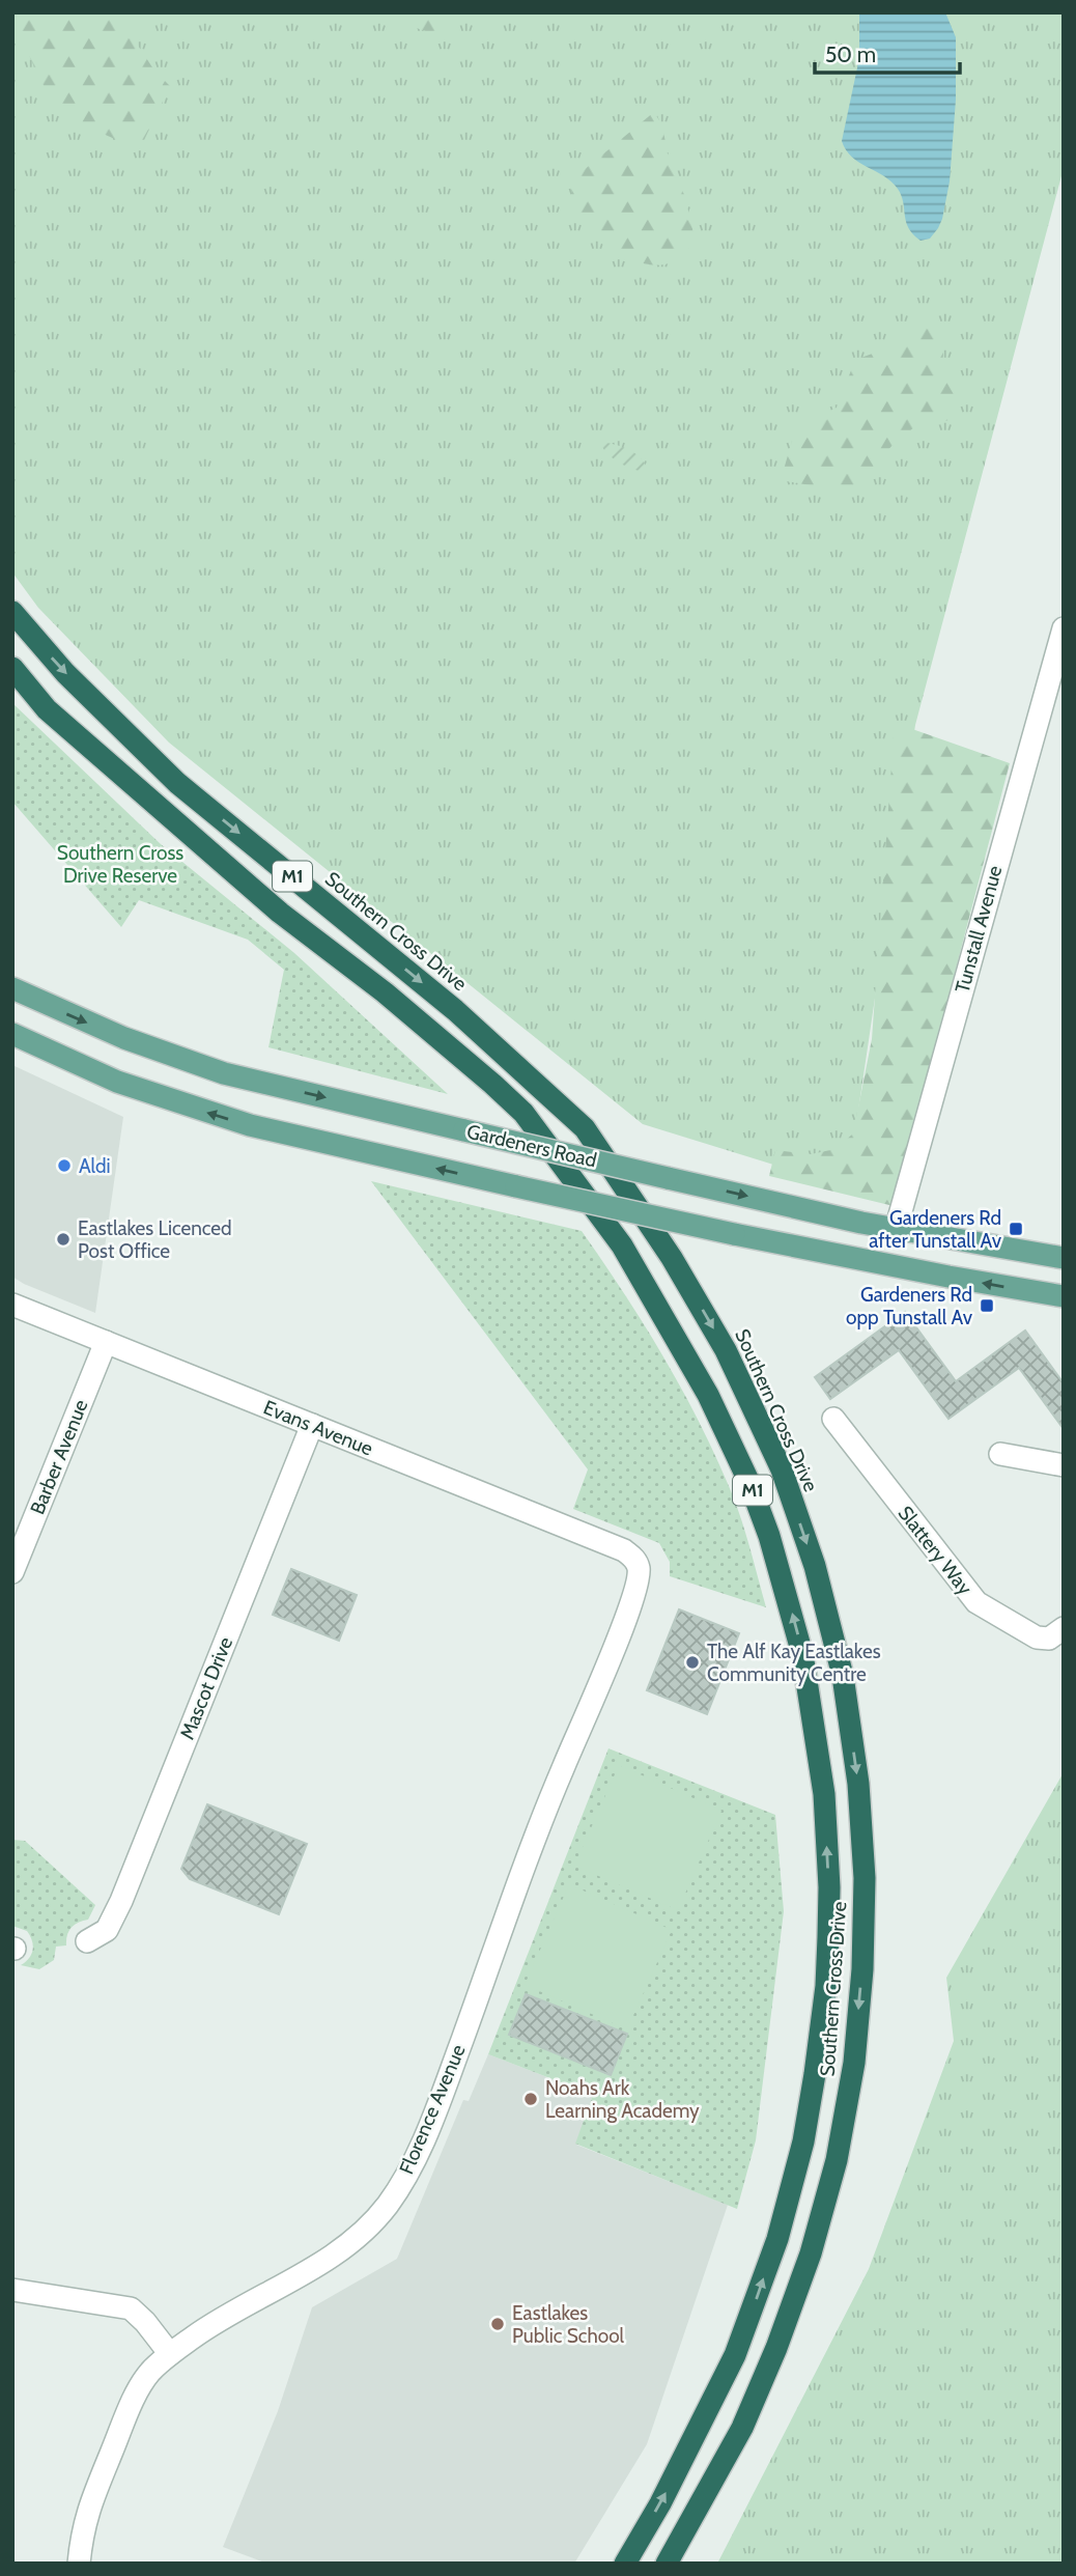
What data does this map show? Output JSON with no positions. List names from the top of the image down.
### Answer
{
  "streets": {
    "highway": ["M1", "Southern Cross Drive"],
    "main road": ["Gardeners Road"],
    "street": [
      "Tunstall Avenue",
      "Evans Avenue",
      "Barber Avenue",
      "Slattery Way",
      "Mascot Drive",
      "Florence Avenue"
    ]
  },
  "crossings": [
    ["Tunstall Avenue", "Gardeners Road"],
    ["Evans Avenue", "Barber Avenue"],
    ["Evans Avenue", "Mascot Drive"],
    ["Evans Avenue", "Florence Avenue"]
  ],
  "parks": ["Southern Cross Drive Reserve"],
  "places": {
    "other": [
      "Aldi",
      "Eastlakes Licenced Post Office",
      "The Alf Kay Eastlakes Community Centre",
      "Noahs Ark Learning Academy",
      "Eastlakes Public School"
    ],
    "transit": ["Gardeners Rd after Tunstall Av", "Gardeners Rd opp Tunstall Av"]
  },
  "scale_bar": "50 m"
}
